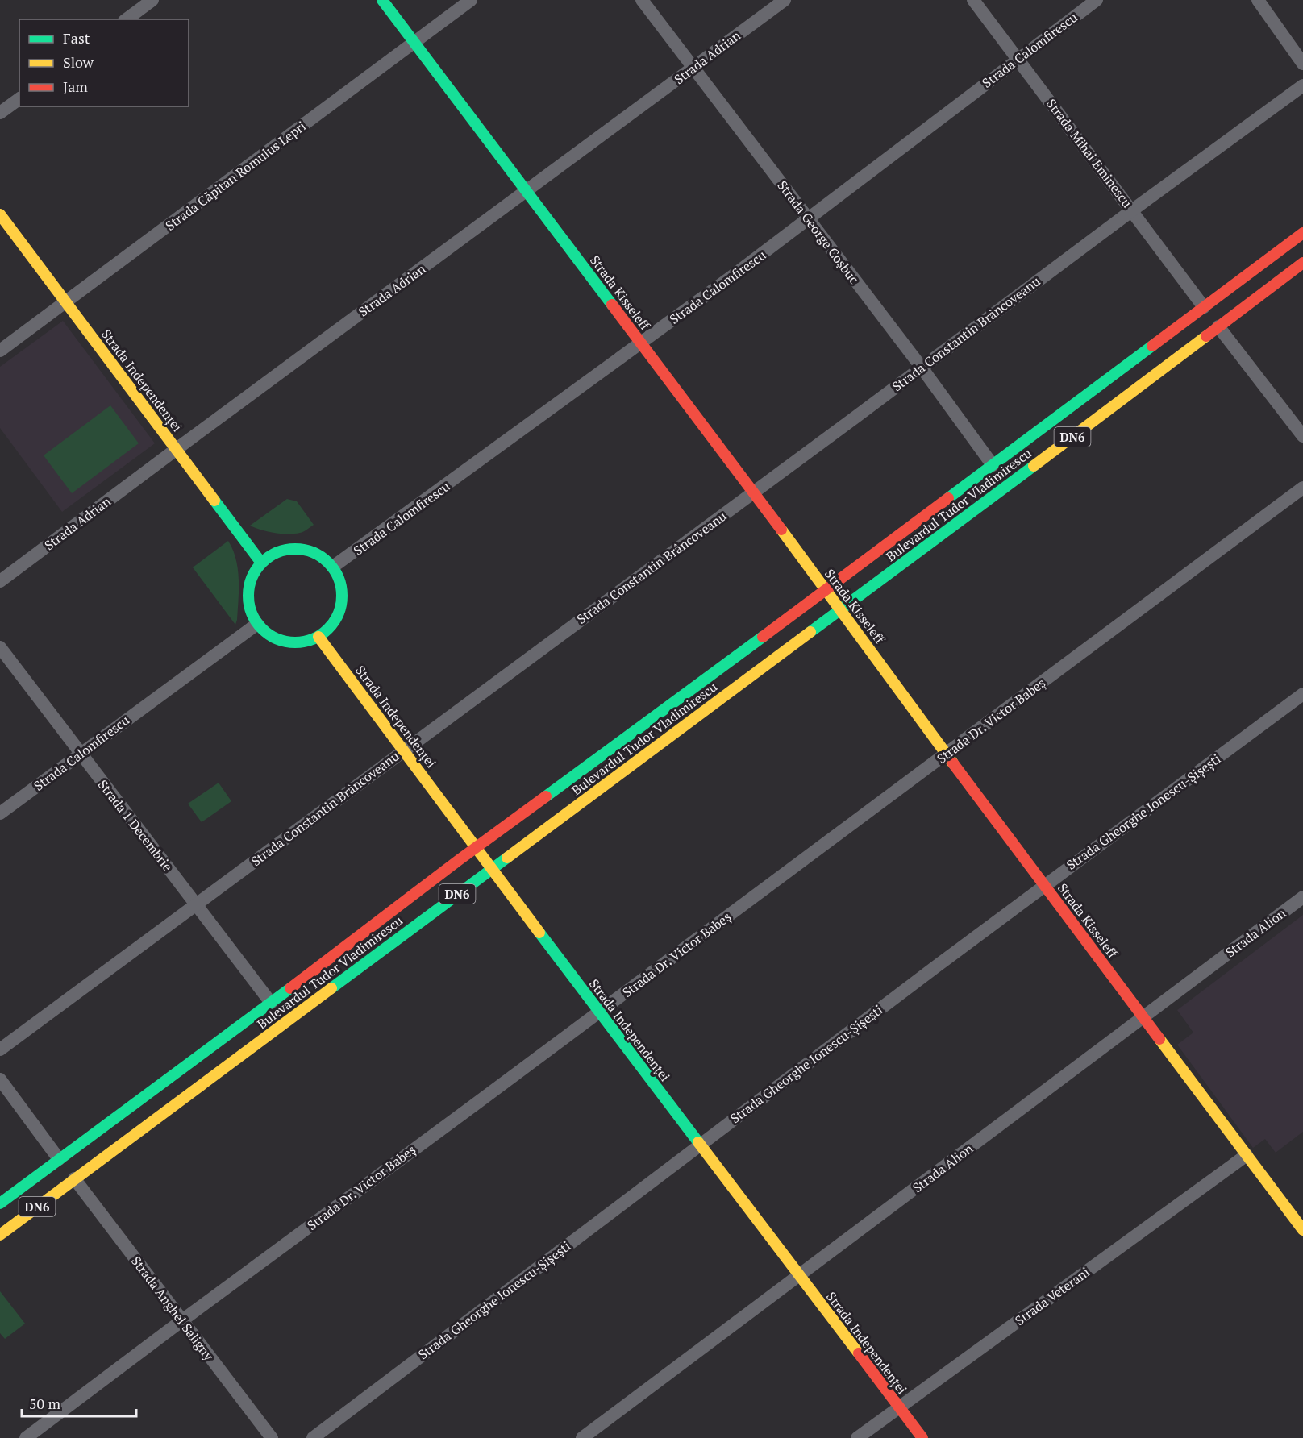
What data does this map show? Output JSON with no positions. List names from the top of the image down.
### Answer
{
  "streets": {
    "street": [
      "Strada Calomfirescu",
      "Strada Adrian",
      "Strada Mihai Eminescu",
      "Strada Căpitan Romulus Lepri",
      "Strada George Coșbuc",
      "Strada Kisseleff",
      "Strada Constantin Brâncoveanu",
      "Strada Independenței",
      "DN6",
      "Bulevardul Tudor Vladimirescu",
      "Strada Dr. Victor Babeș",
      "Strada Gheorghe Ionescu-Șișești",
      "Strada 1 Decembrie",
      "Strada Alion",
      "Strada Veterani",
      "Strada Anghel Saligny"
    ]
  },
  "crossings": [
    ["Strada Calomfirescu", "Strada Mihai Eminescu"],
    ["Strada Calomfirescu", "Strada George Coșbuc"],
    ["Strada Calomfirescu", "Strada Kisseleff"],
    ["Strada Calomfirescu", "Strada Independenței"],
    ["Strada Calomfirescu", "Strada 1 Decembrie"],
    ["Strada Adrian", "Strada George Coșbuc"],
    ["Strada Adrian", "Strada Kisseleff"],
    ["Strada Adrian", "Strada Independenței"],
    ["Strada Mihai Eminescu", "Strada Constantin Brâncoveanu"],
    ["Strada Mihai Eminescu", "Bulevardul Tudor Vladimirescu"],
    ["Strada Căpitan Romulus Lepri", "Strada Kisseleff"],
    ["Strada Căpitan Romulus Lepri", "Strada Independenței"],
    ["Strada George Coșbuc", "Strada Constantin Brâncoveanu"],
    ["Strada George Coșbuc", "Bulevardul Tudor Vladimirescu"],
    ["Strada Kisseleff", "Strada Constantin Brâncoveanu"],
    ["Strada Kisseleff", "Bulevardul Tudor Vladimirescu"],
    ["Strada Kisseleff", "Strada Dr. Victor Babeș"],
    ["Strada Kisseleff", "Strada Gheorghe Ionescu-Șișești"],
    ["Strada Kisseleff", "Strada Alion"],
    ["Strada Kisseleff", "Strada Veterani"],
    ["Strada Constantin Brâncoveanu", "Strada Independenței"],
    ["Strada Constantin Brâncoveanu", "Strada 1 Decembrie"],
    ["Strada Independenței", "Bulevardul Tudor Vladimirescu"],
    ["Strada Independenței", "Strada Dr. Victor Babeș"],
    ["Strada Independenței", "Strada Gheorghe Ionescu-Șișești"],
    ["Strada Independenței", "Strada Alion"],
    ["Strada Independenței", "Strada Veterani"],
    ["Bulevardul Tudor Vladimirescu", "Strada 1 Decembrie"],
    ["Bulevardul Tudor Vladimirescu", "Strada Anghel Saligny"],
    ["Strada Dr. Victor Babeș", "Strada Anghel Saligny"]
  ],
  "legend": ["Fast", "Slow", "Jam"],
  "scale_bar": "50 m"
}
